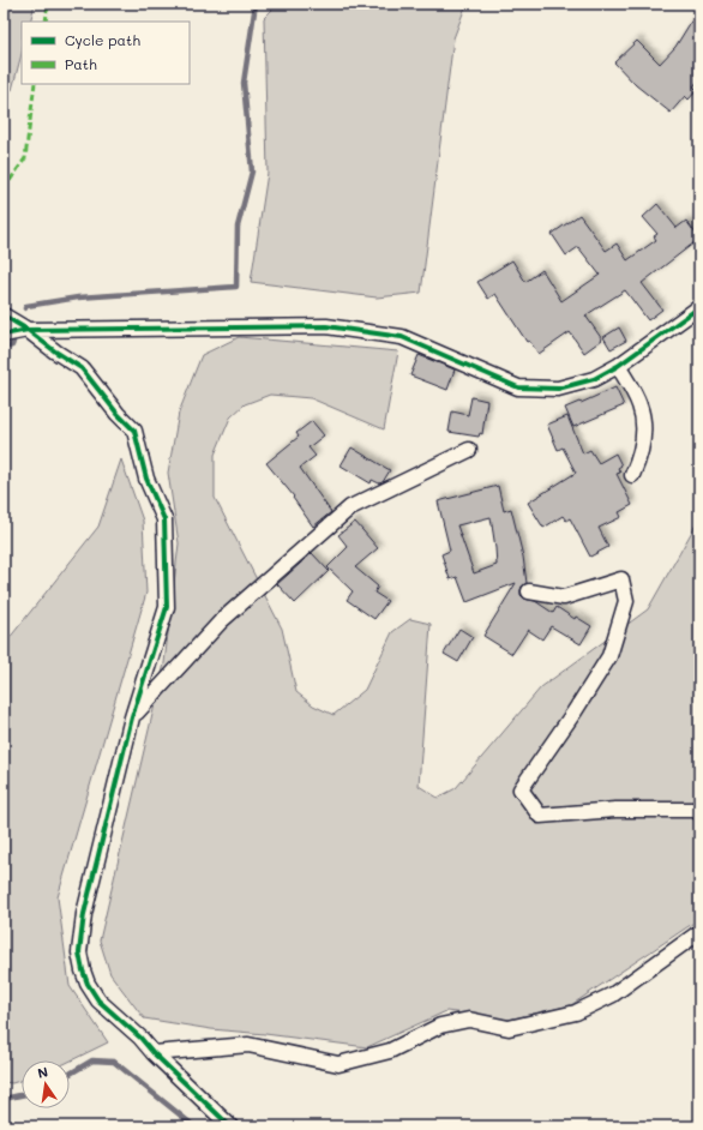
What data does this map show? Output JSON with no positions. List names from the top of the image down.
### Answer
{
  "legend": ["Cycle path", "Path"],
  "north": "top"
}
